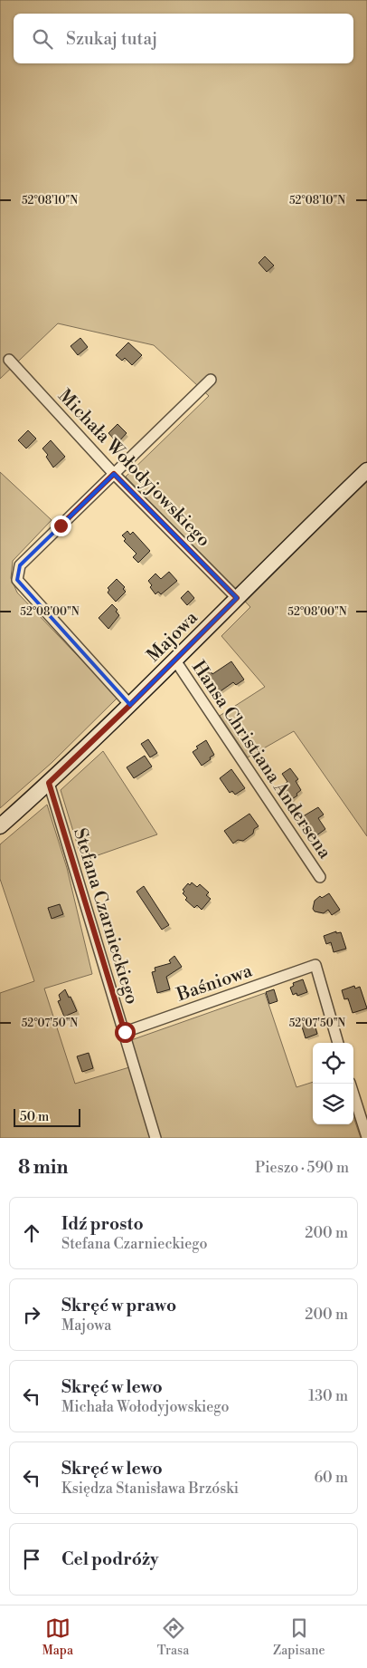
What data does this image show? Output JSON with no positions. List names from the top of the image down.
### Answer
{
  "streets": {
    "street": [
      "Michała Wołodyjowskiego",
      "Majowa",
      "Hansa Christiana Andersena",
      "Stefana Czarnieckiego",
      "Baśniowa"
    ]
  },
  "crossings": [
    ["Michała Wołodyjowskiego", "Majowa"],
    ["Majowa", "Hansa Christiana Andersena"],
    ["Majowa", "Stefana Czarnieckiego"],
    ["Stefana Czarnieckiego", "Baśniowa"]
  ],
  "scale_bar": "50 m",
  "page": {
    "search": "Szukaj tutaj",
    "scale": "50 m",
    "heading": ["8 min", "Pieszo · 590 m"],
    "list": [
      ["Idź prosto", "Stefana Czarnieckiego", "200 m"],
      ["Skręć w prawo", "Majowa", "200 m"],
      ["Skręć w lewo", "Michała Wołodyjowskiego", "130 m"],
      ["Skręć w lewo", "Księdza Stanisława Brzóski", "60 m"],
      "Cel podróży"
    ],
    "nav": ["Mapa", "Trasa", "Zapisane"]
  },
  "coordinates": ["52°08'10\"N", "52°08'00\"N", "52°07'50\"N"]
}
